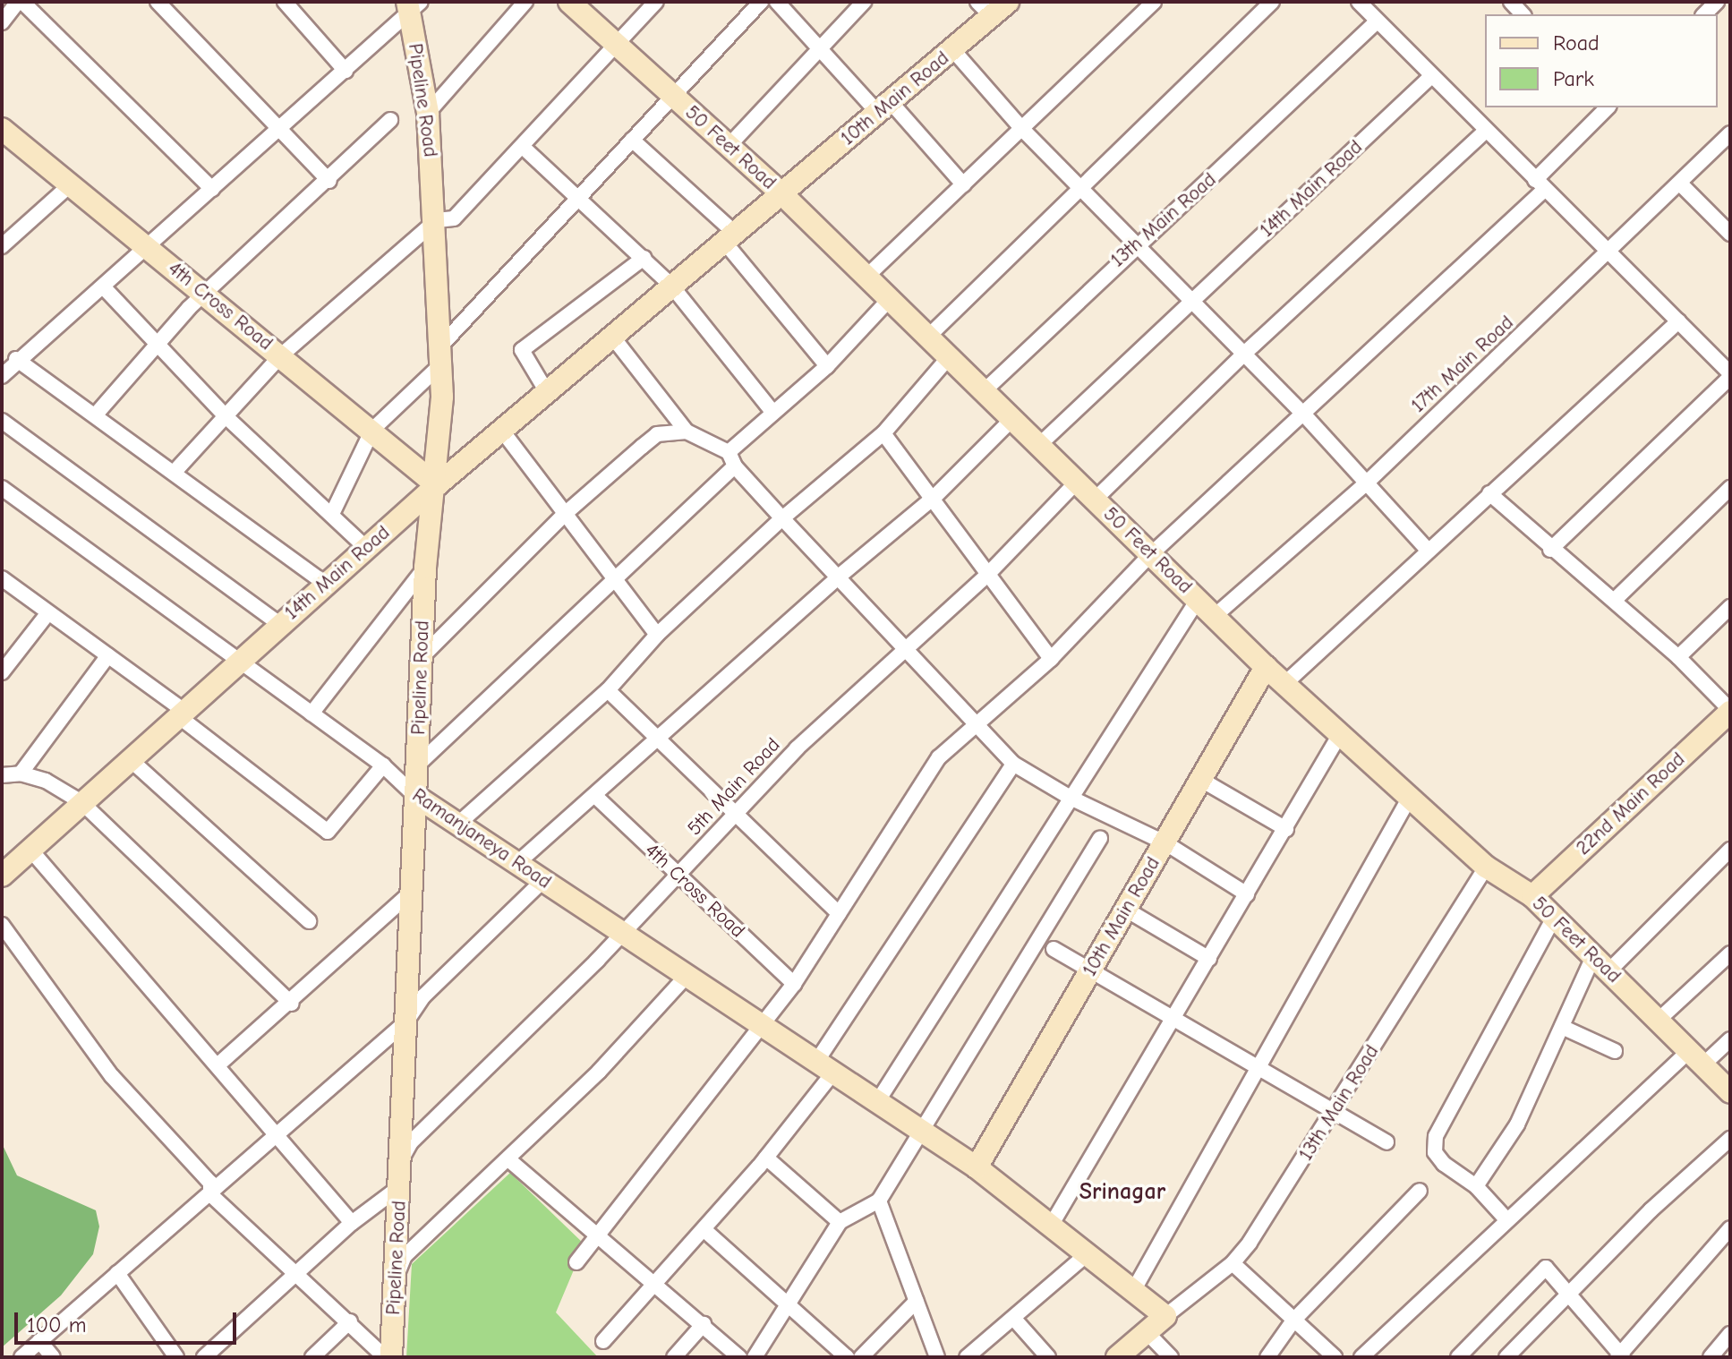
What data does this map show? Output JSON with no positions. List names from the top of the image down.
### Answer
{
  "streets": {
    "street": [
      "10th Main Road",
      "Pipeline Road",
      "50 Feet Road",
      "14th Main Road",
      "13th Main Road",
      "4th Cross Road",
      "17th Main Road",
      "5th Main Road",
      "22nd Main Road",
      "Ramanjaneya Road"
    ]
  },
  "crossings": [
    ["10th Main Road", "50 Feet Road"],
    ["10th Main Road", "14th Main Road"],
    ["10th Main Road", "Ramanjaneya Road"],
    ["Pipeline Road", "14th Main Road"],
    ["Pipeline Road", "4th Cross Road"],
    ["Pipeline Road", "5th Main Road"],
    ["Pipeline Road", "Ramanjaneya Road"],
    ["50 Feet Road", "14th Main Road"],
    ["50 Feet Road", "13th Main Road"],
    ["50 Feet Road", "17th Main Road"],
    ["50 Feet Road", "5th Main Road"],
    ["50 Feet Road", "22nd Main Road"],
    ["14th Main Road", "4th Cross Road"],
    ["14th Main Road", "Ramanjaneya Road"],
    ["4th Cross Road", "5th Main Road"],
    ["5th Main Road", "Ramanjaneya Road"]
  ],
  "districts": ["Srinagar"],
  "legend": ["Road", "Park"],
  "scale_bar": "100 m"
}
